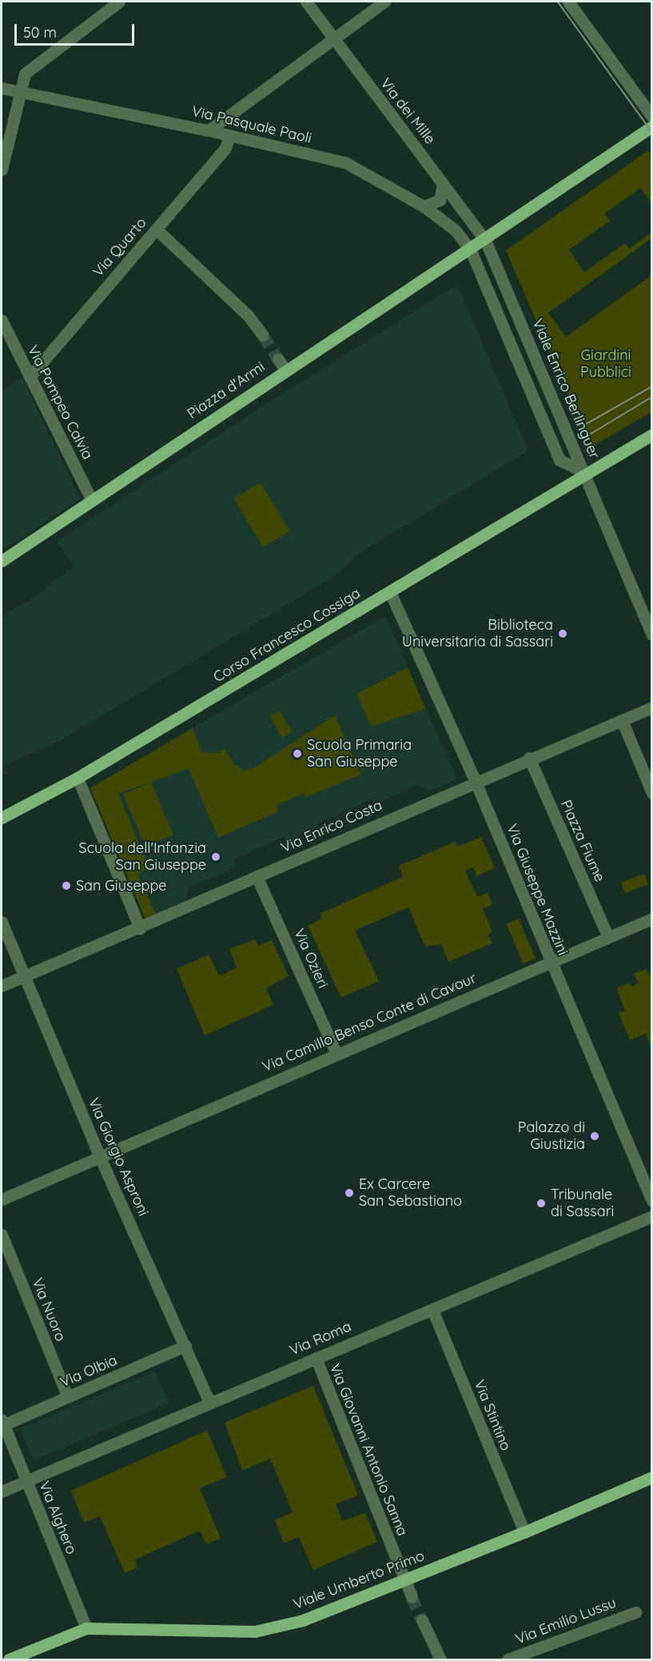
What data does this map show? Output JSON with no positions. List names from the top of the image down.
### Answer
{
  "streets": {
    "main road": ["Piazza d'Armi", "Corso Francesco Cossiga", "Viale Umberto Primo"],
    "street": [
      "Via dei Mille",
      "Via Pasquale Paoli",
      "Via Quarto",
      "Viale Enrico Berlinguer",
      "Via Pompeo Calvia",
      "Via Enrico Costa",
      "Piazza Fiume",
      "Via Giuseppe Mazzini",
      "Via Ozieri",
      "Via Camillo Benso Conte di Cavour",
      "Via Giorgio Asproni",
      "Via Nuoro",
      "Via Roma",
      "Via Olbia",
      "Via Stintino",
      "Via Giovanni Antonio Sanna",
      "Via Alghero",
      "Via Emilio Lussu"
    ]
  },
  "crossings": [
    ["Via dei Mille", "Viale Enrico Berlinguer"],
    ["Via dei Mille", "Piazza d'Armi"],
    ["Via Pasquale Paoli", "Via Quarto"],
    ["Via Pasquale Paoli", "Viale Enrico Berlinguer"],
    ["Via Pasquale Paoli", "Piazza d'Armi"],
    ["Via Quarto", "Via Pompeo Calvia"],
    ["Viale Enrico Berlinguer", "Piazza d'Armi"],
    ["Viale Enrico Berlinguer", "Corso Francesco Cossiga"],
    ["Piazza d'Armi", "Via Pompeo Calvia"],
    ["Corso Francesco Cossiga", "Via Giuseppe Mazzini"],
    ["Via Enrico Costa", "Piazza Fiume"],
    ["Via Enrico Costa", "Via Giuseppe Mazzini"],
    ["Via Enrico Costa", "Via Ozieri"],
    ["Via Enrico Costa", "Via Giorgio Asproni"],
    ["Piazza Fiume", "Via Camillo Benso Conte di Cavour"],
    ["Via Giuseppe Mazzini", "Via Camillo Benso Conte di Cavour"],
    ["Via Ozieri", "Via Camillo Benso Conte di Cavour"],
    ["Via Camillo Benso Conte di Cavour", "Via Giorgio Asproni"],
    ["Via Giorgio Asproni", "Via Roma"],
    ["Via Giorgio Asproni", "Via Olbia"],
    ["Via Nuoro", "Via Olbia"],
    ["Via Roma", "Via Stintino"],
    ["Via Roma", "Via Giovanni Antonio Sanna"],
    ["Via Roma", "Via Alghero"],
    ["Via Olbia", "Via Alghero"],
    ["Via Stintino", "Viale Umberto Primo"],
    ["Via Giovanni Antonio Sanna", "Viale Umberto Primo"],
    ["Via Alghero", "Viale Umberto Primo"]
  ],
  "parks": ["Giardini Pubblici"],
  "places": [
    "Biblioteca Universitaria di Sassari",
    "Scuola Primaria San Giuseppe",
    "Scuola dell'Infanzia San Giuseppe",
    "San Giuseppe",
    "Palazzo di Giustizia",
    "Ex Carcere San Sebastiano",
    "Tribunale di Sassari"
  ],
  "scale_bar": "50 m"
}
